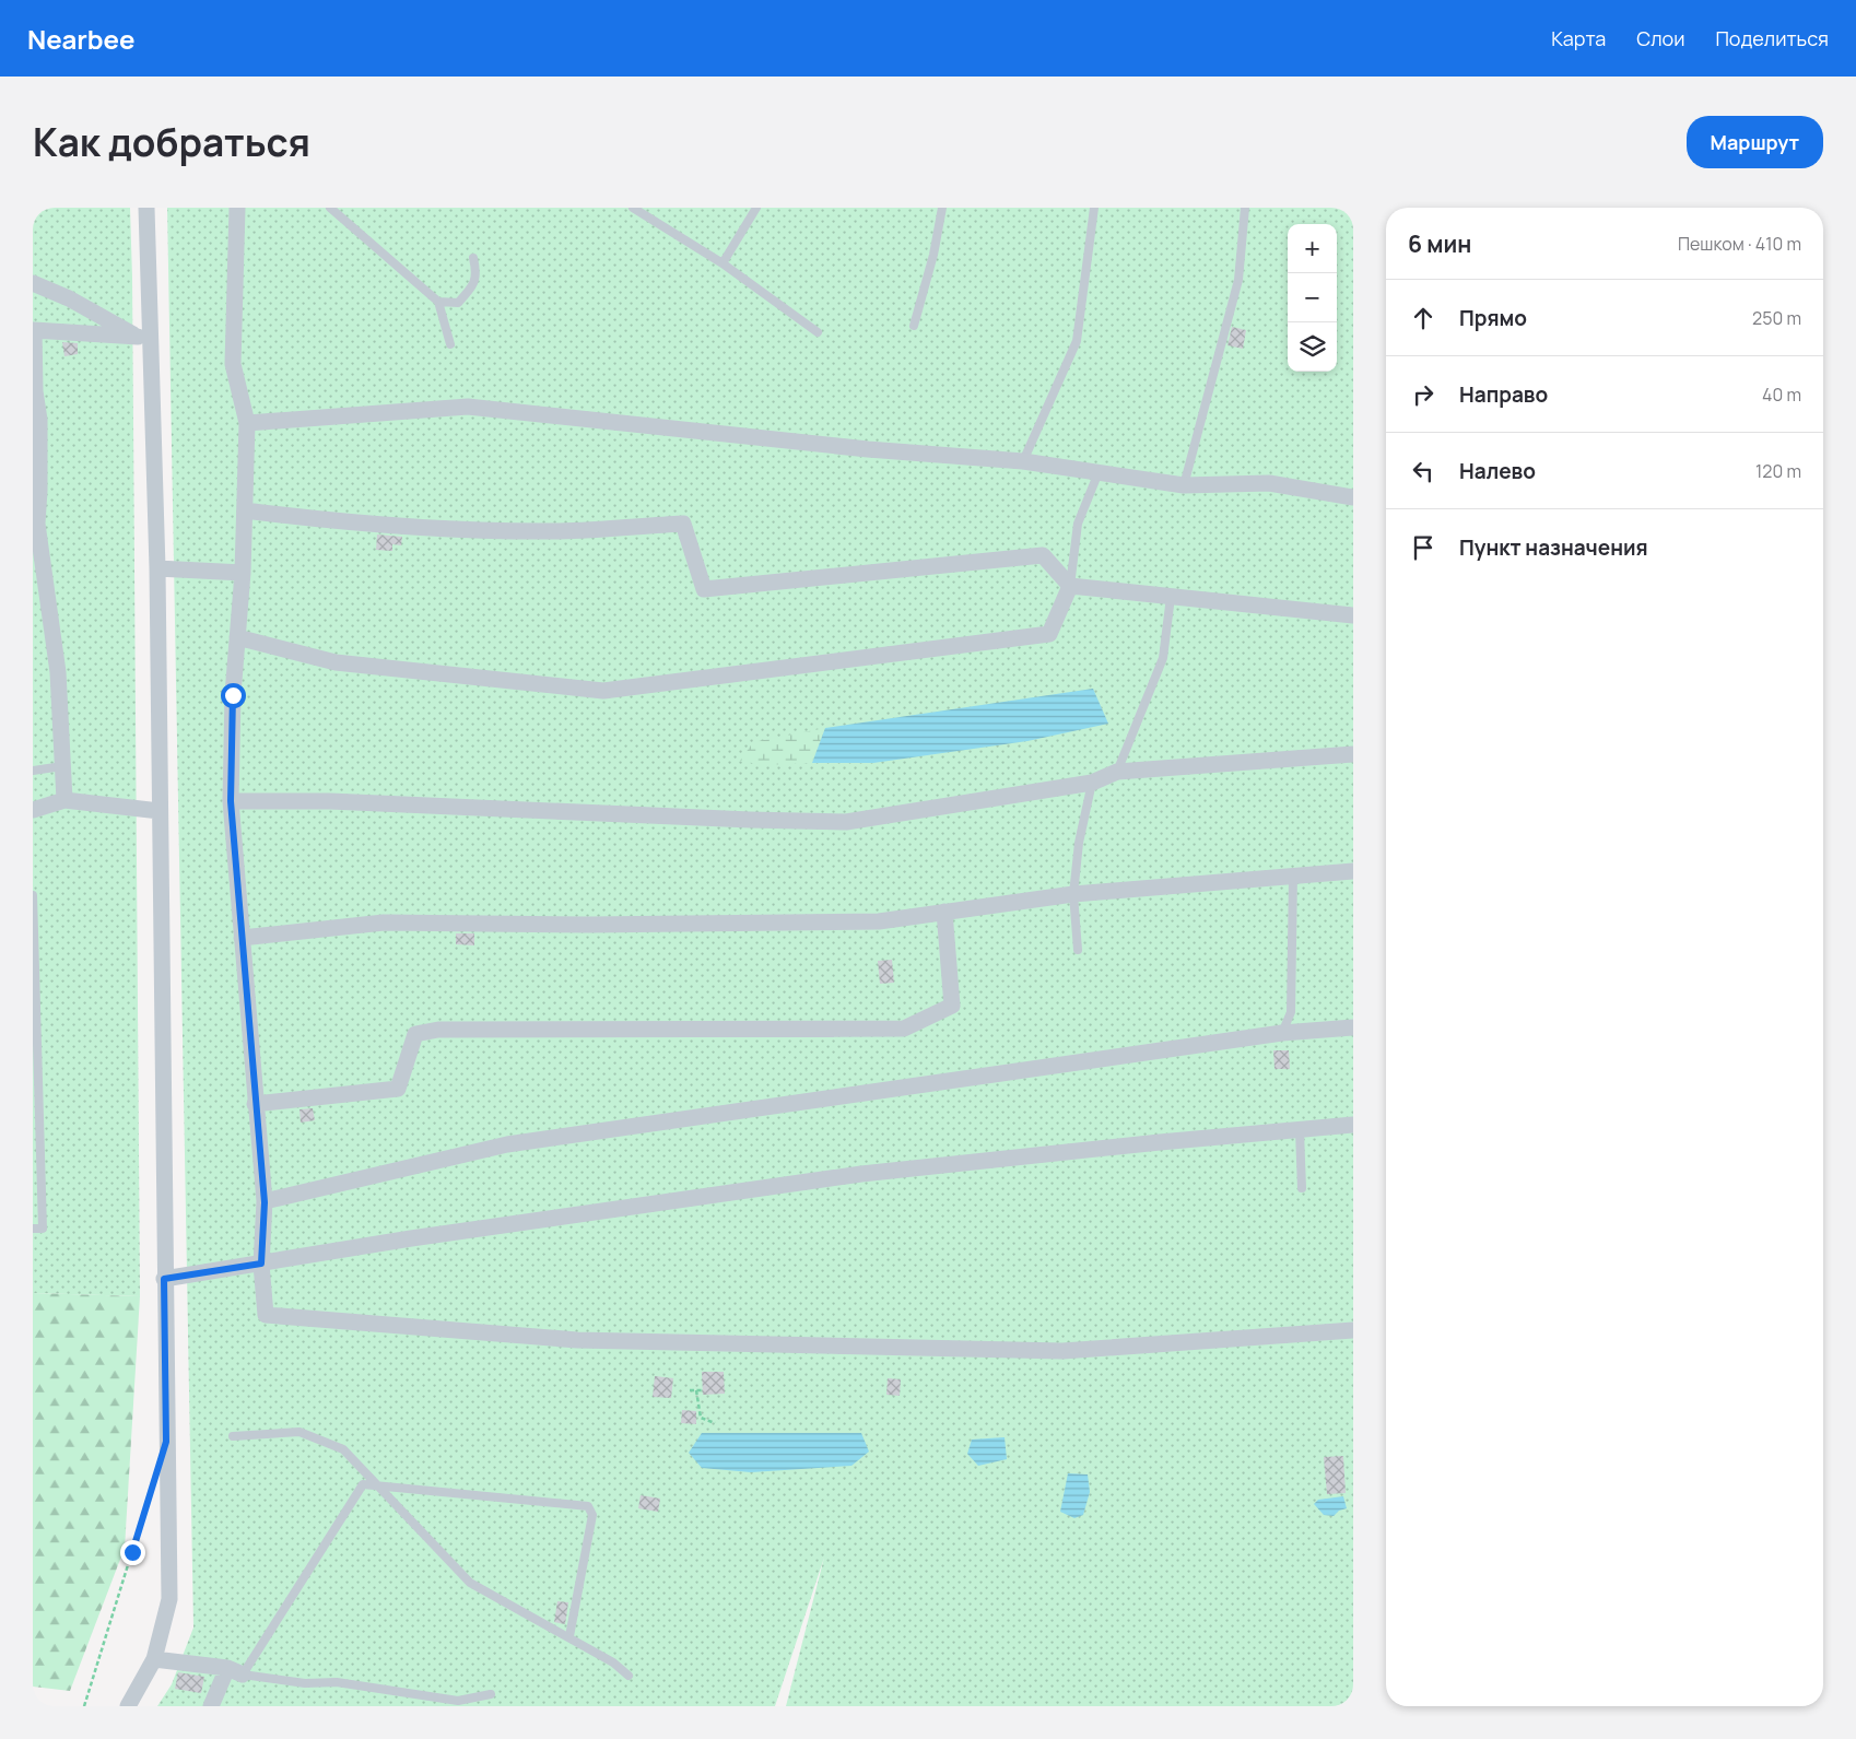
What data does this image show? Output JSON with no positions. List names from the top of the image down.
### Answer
{
  "page": {
    "header": "Nearbee",
    "nav": ["Карта", "Слои", "Поделиться"],
    "title": "Как добраться",
    "buttons": "Маршрут",
    "heading": ["6 мин", "Пешком · 410 m"],
    "map_buttons": ["+", "−"],
    "list": [
      ["Прямо", "250 m"],
      ["Направо", "40 m"],
      ["Налево", "120 m"],
      "Пункт назначения"
    ]
  }
}
